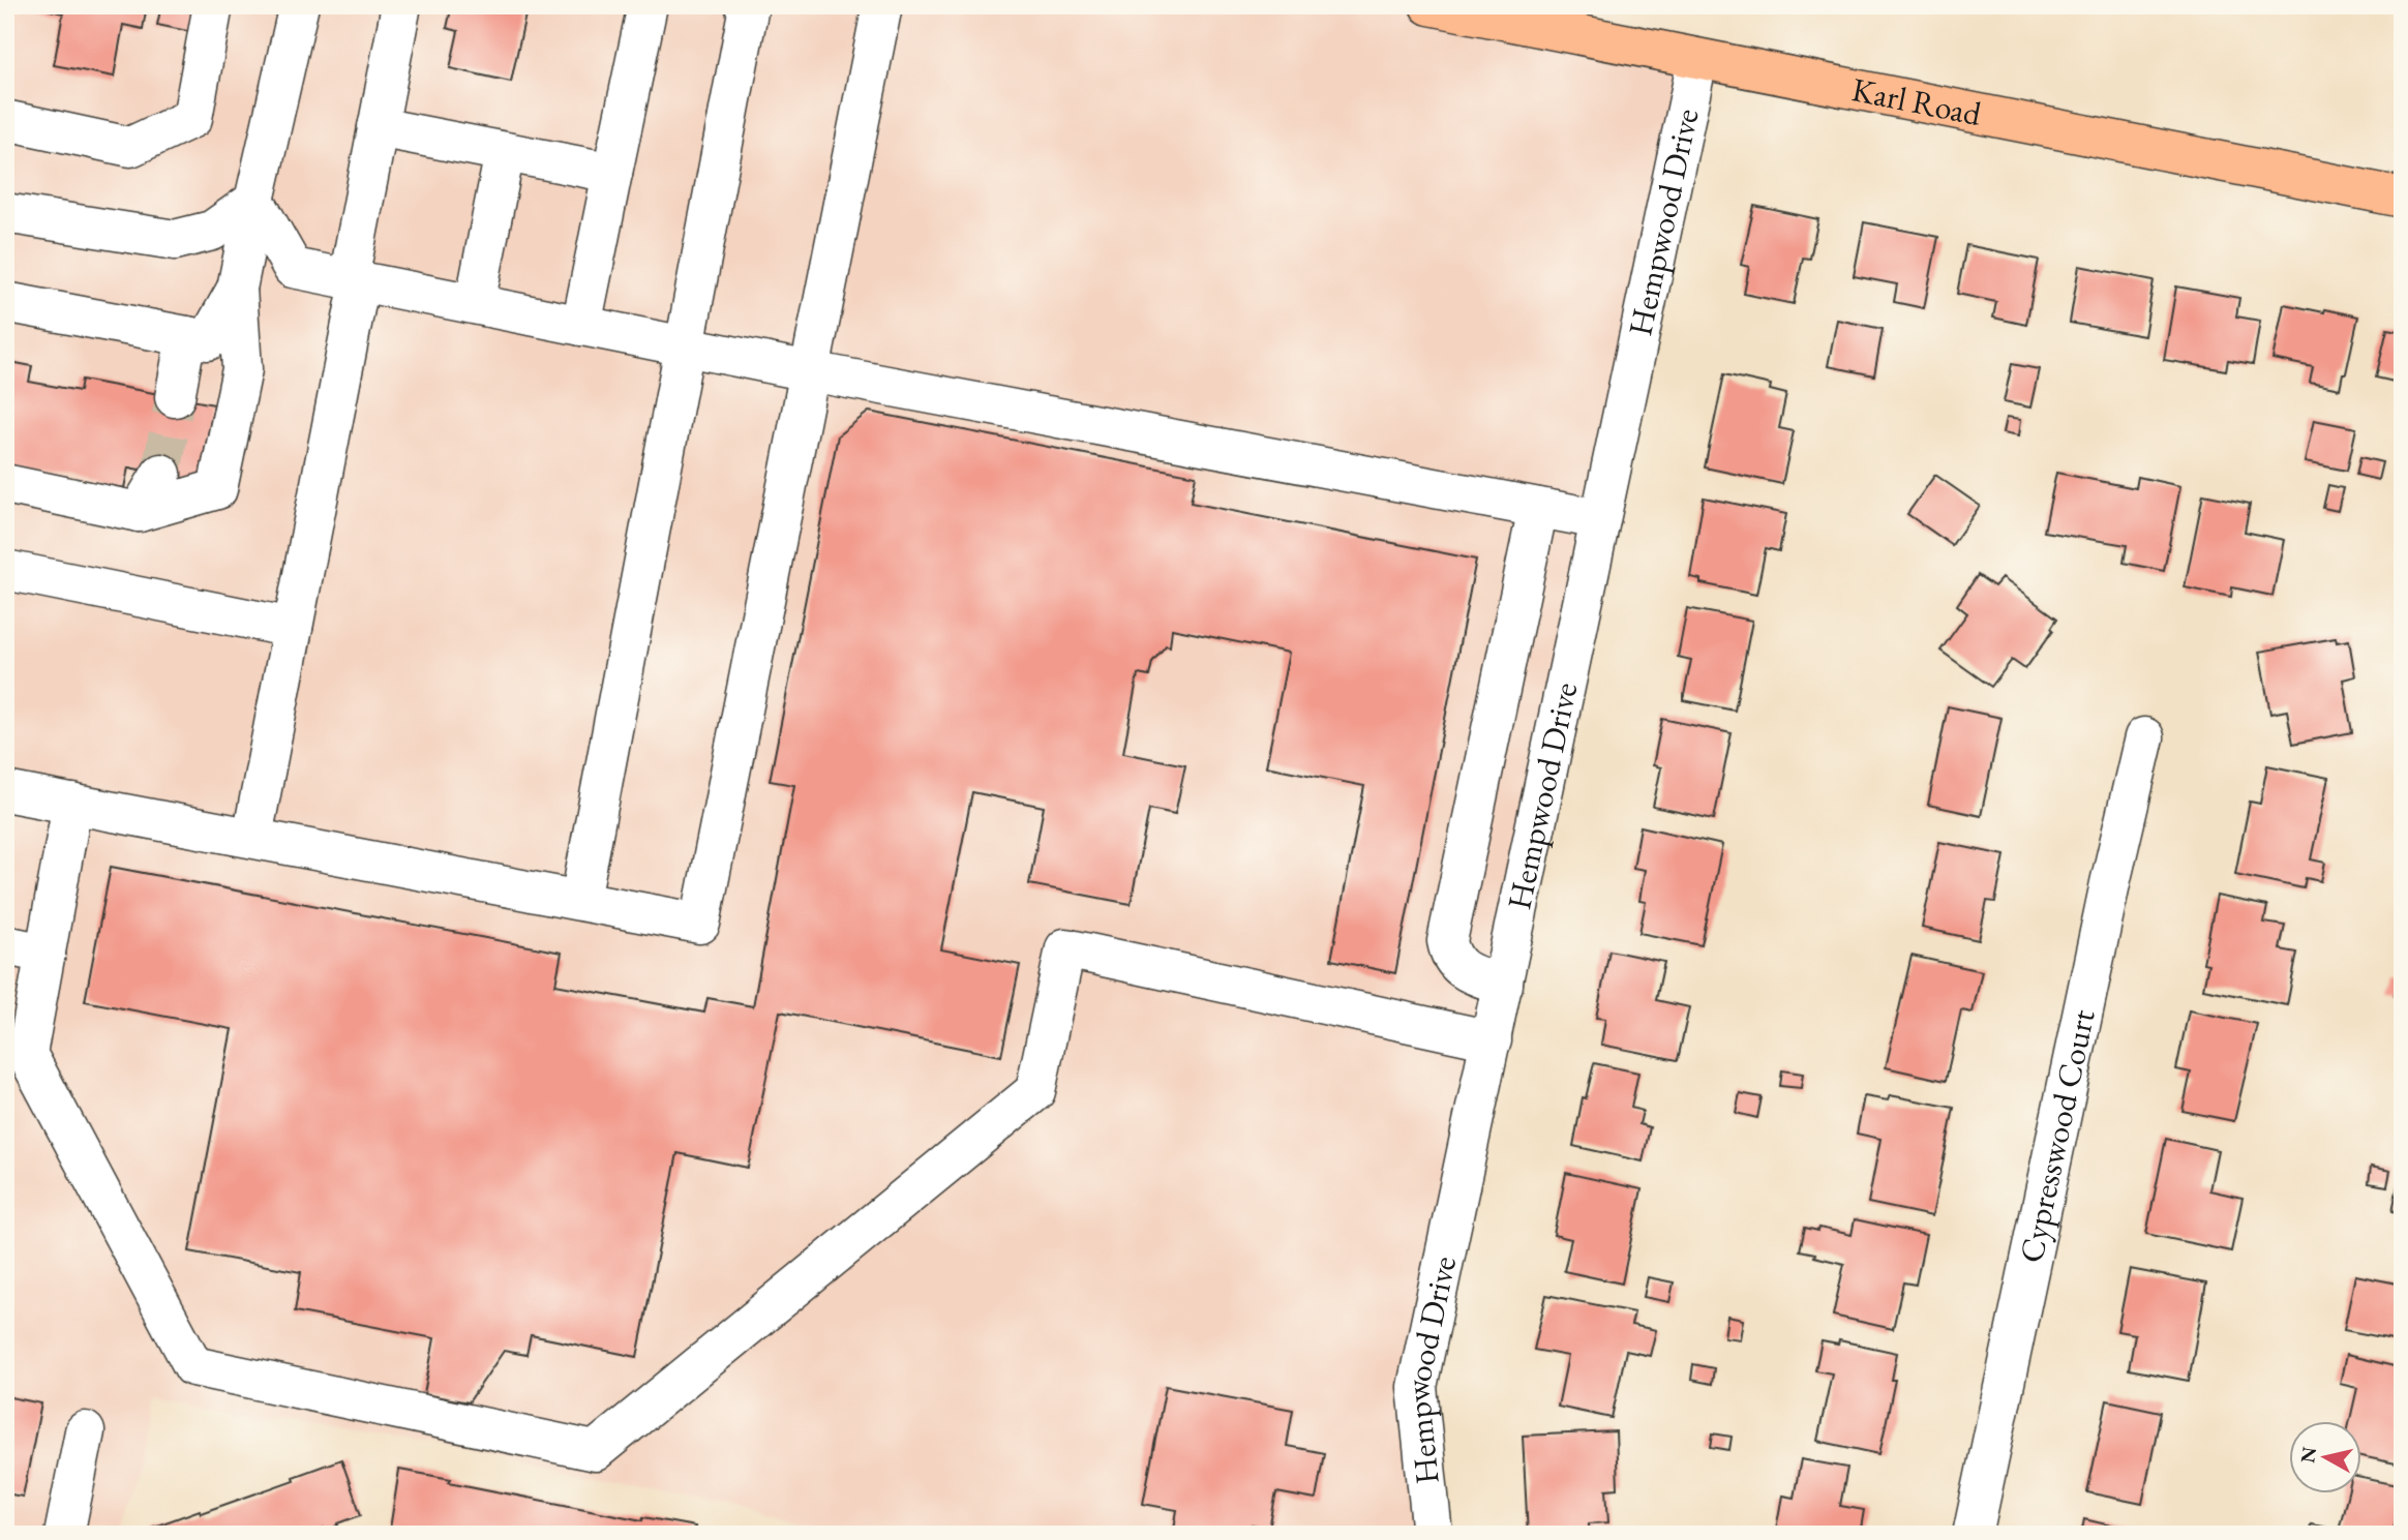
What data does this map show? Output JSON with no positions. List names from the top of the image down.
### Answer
{
  "streets": {
    "main road": ["Karl Road"],
    "street": ["Hempwood Drive", "Cypresswood Court"]
  },
  "crossings": [
    ["Karl Road", "Hempwood Drive"]
  ],
  "north": "left"
}
